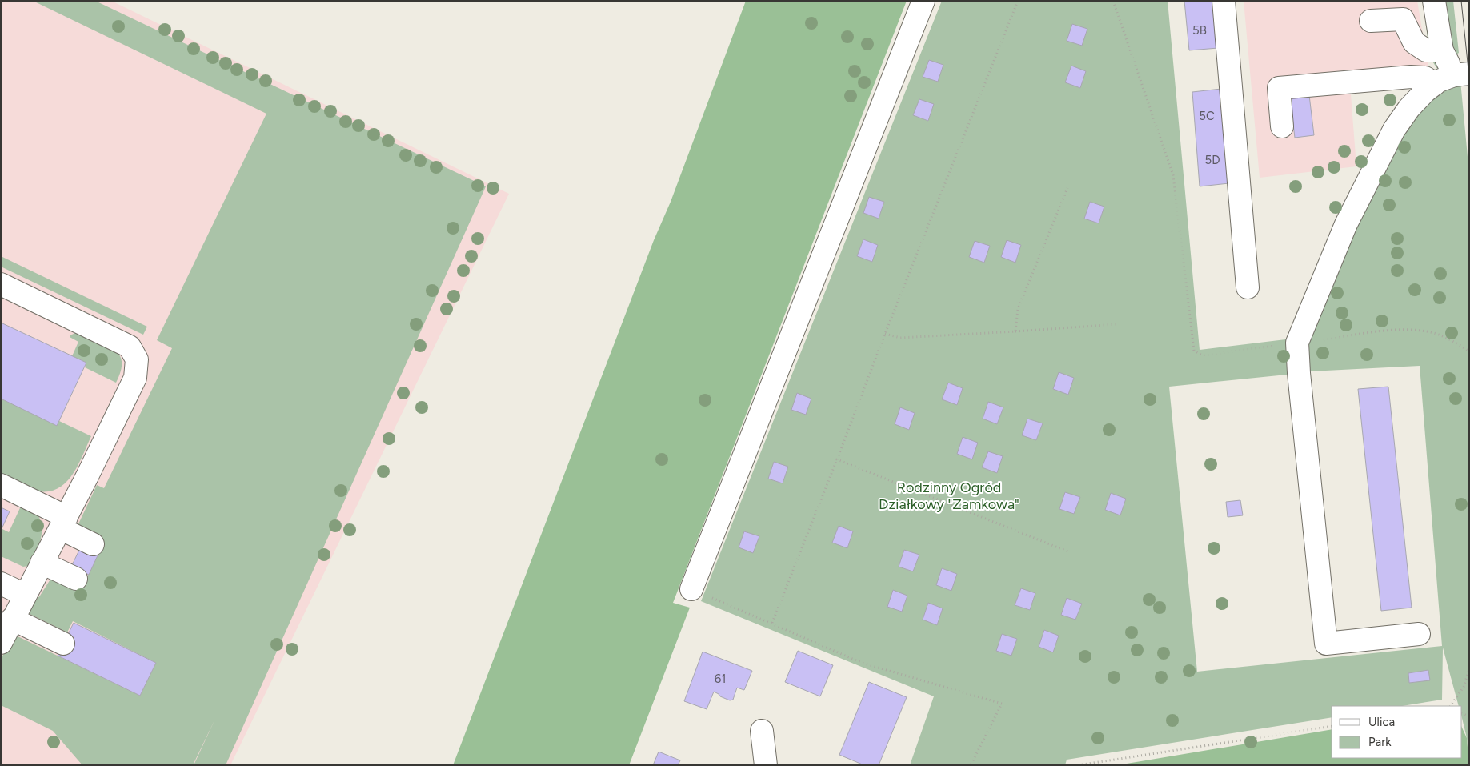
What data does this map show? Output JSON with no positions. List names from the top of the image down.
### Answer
{
  "parks": ["Rodzinny Ogród Działkowy \"Zamkowa\""],
  "house_numbers": [
    "5B",
    "5C",
    "5D",
    "61"
  ],
  "legend": ["Ulica", "Park"]
}
